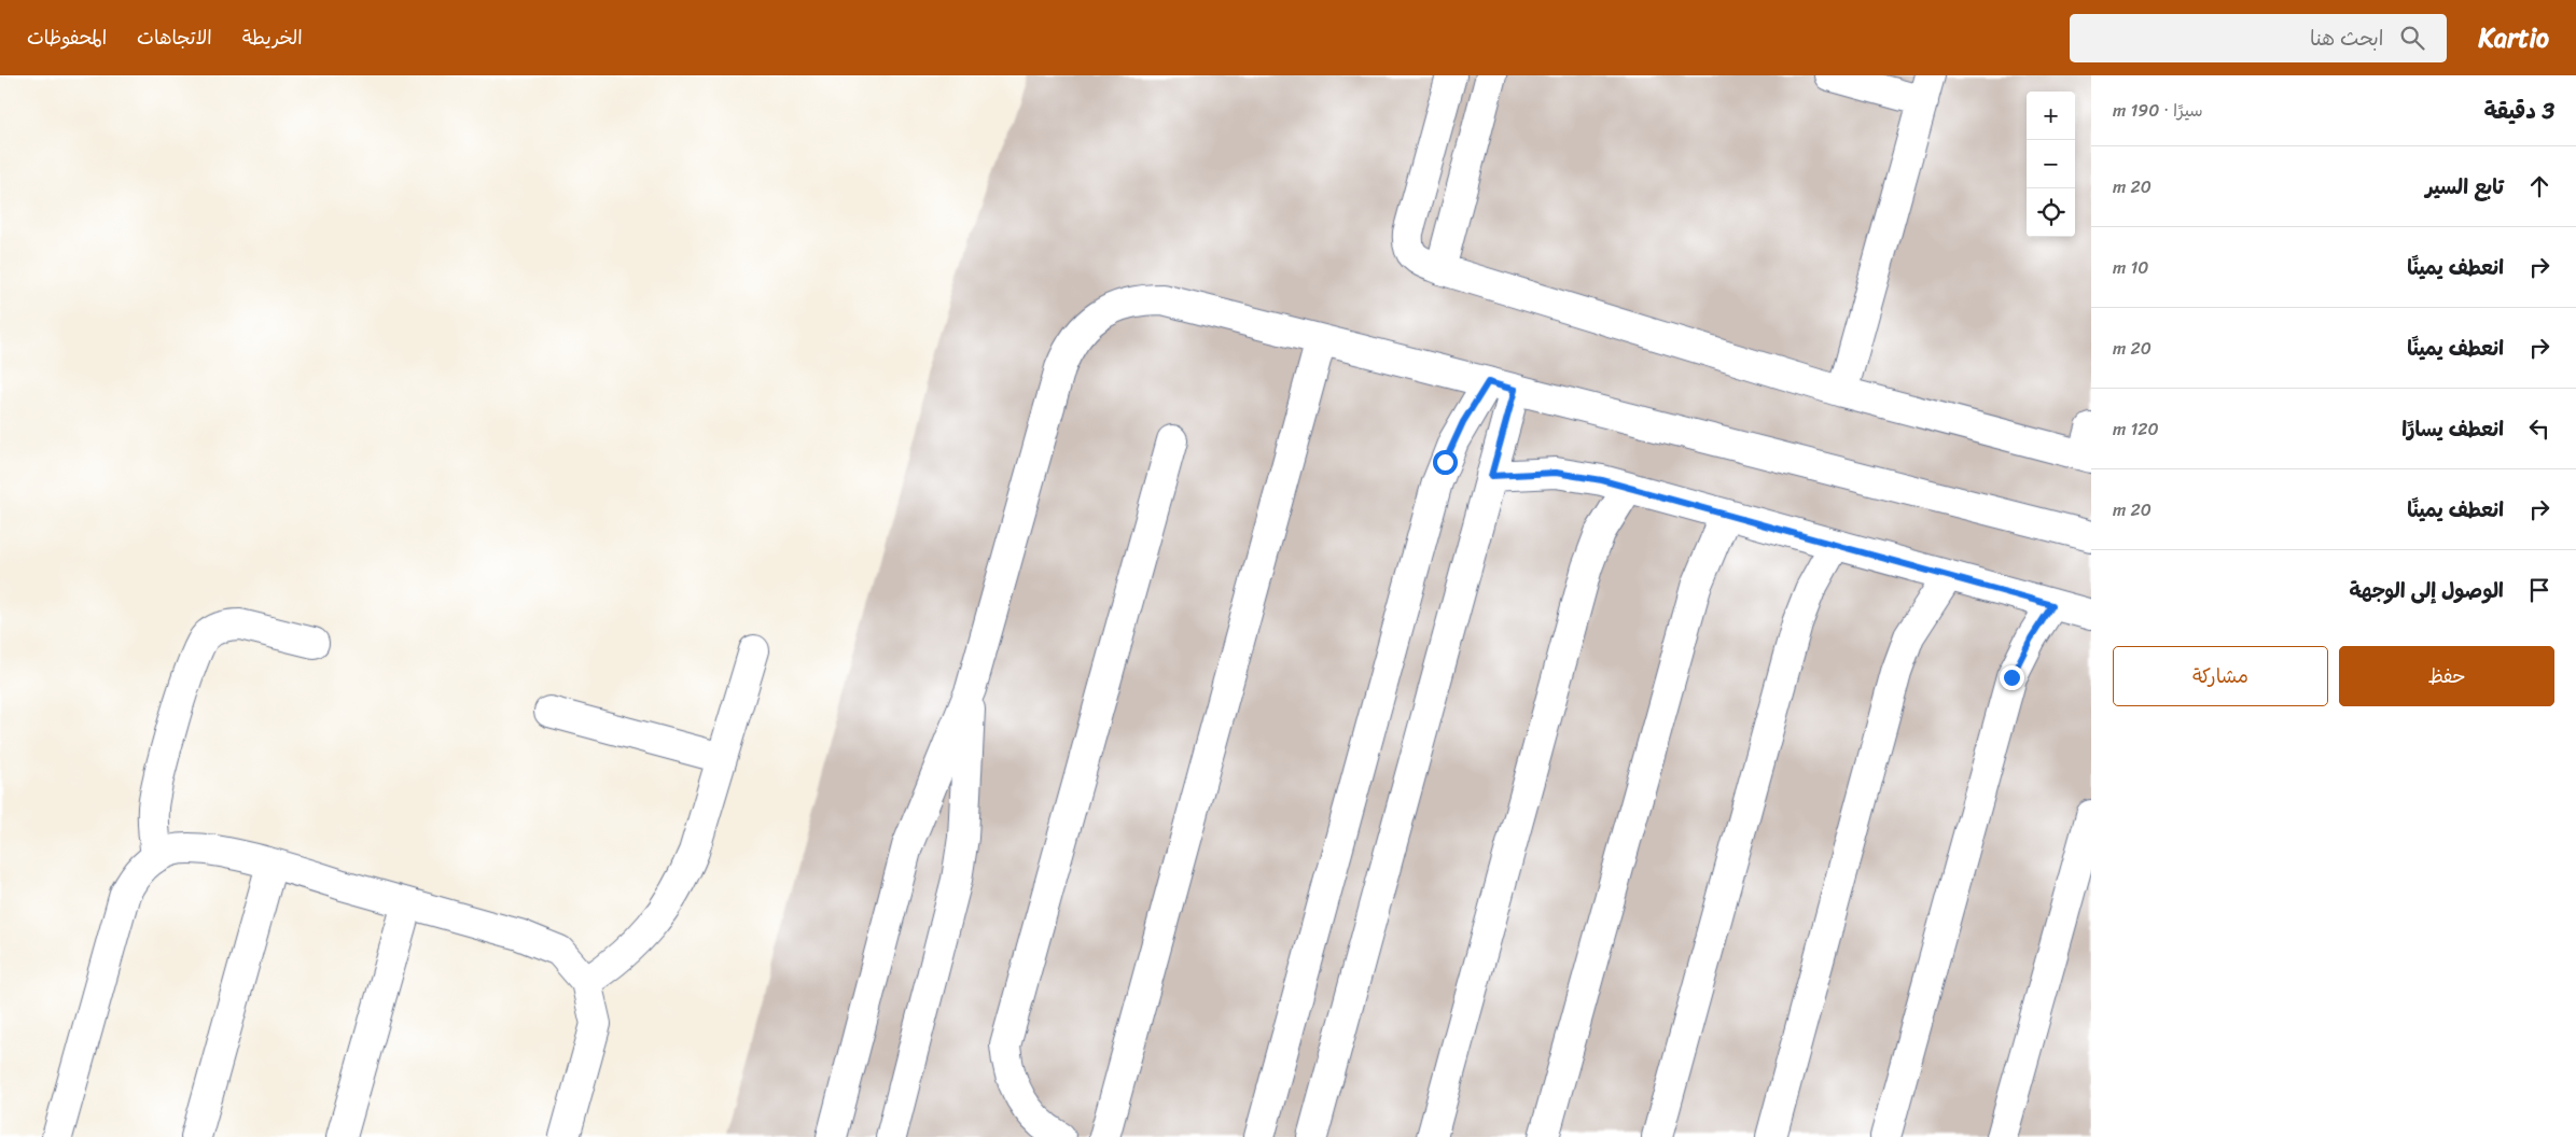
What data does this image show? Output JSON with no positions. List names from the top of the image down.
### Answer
{
  "page": {
    "header": "Kartio",
    "search": "ابحث هنا",
    "nav": ["الخريطة", "الاتجاهات", "المحفوظات"],
    "heading": ["3 دقيقة", "سيرًا · 190 m"],
    "map_buttons": ["+", "−"],
    "list": [
      ["تابع السير", "20 m"],
      ["انعطف يمينًا", "10 m"],
      ["انعطف يمينًا", "20 m"],
      ["انعطف يسارًا", "120 m"],
      ["انعطف يمينًا", "20 m"],
      "الوصول إلى الوجهة"
    ],
    "buttons": ["حفظ", "مشاركة"]
  }
}
